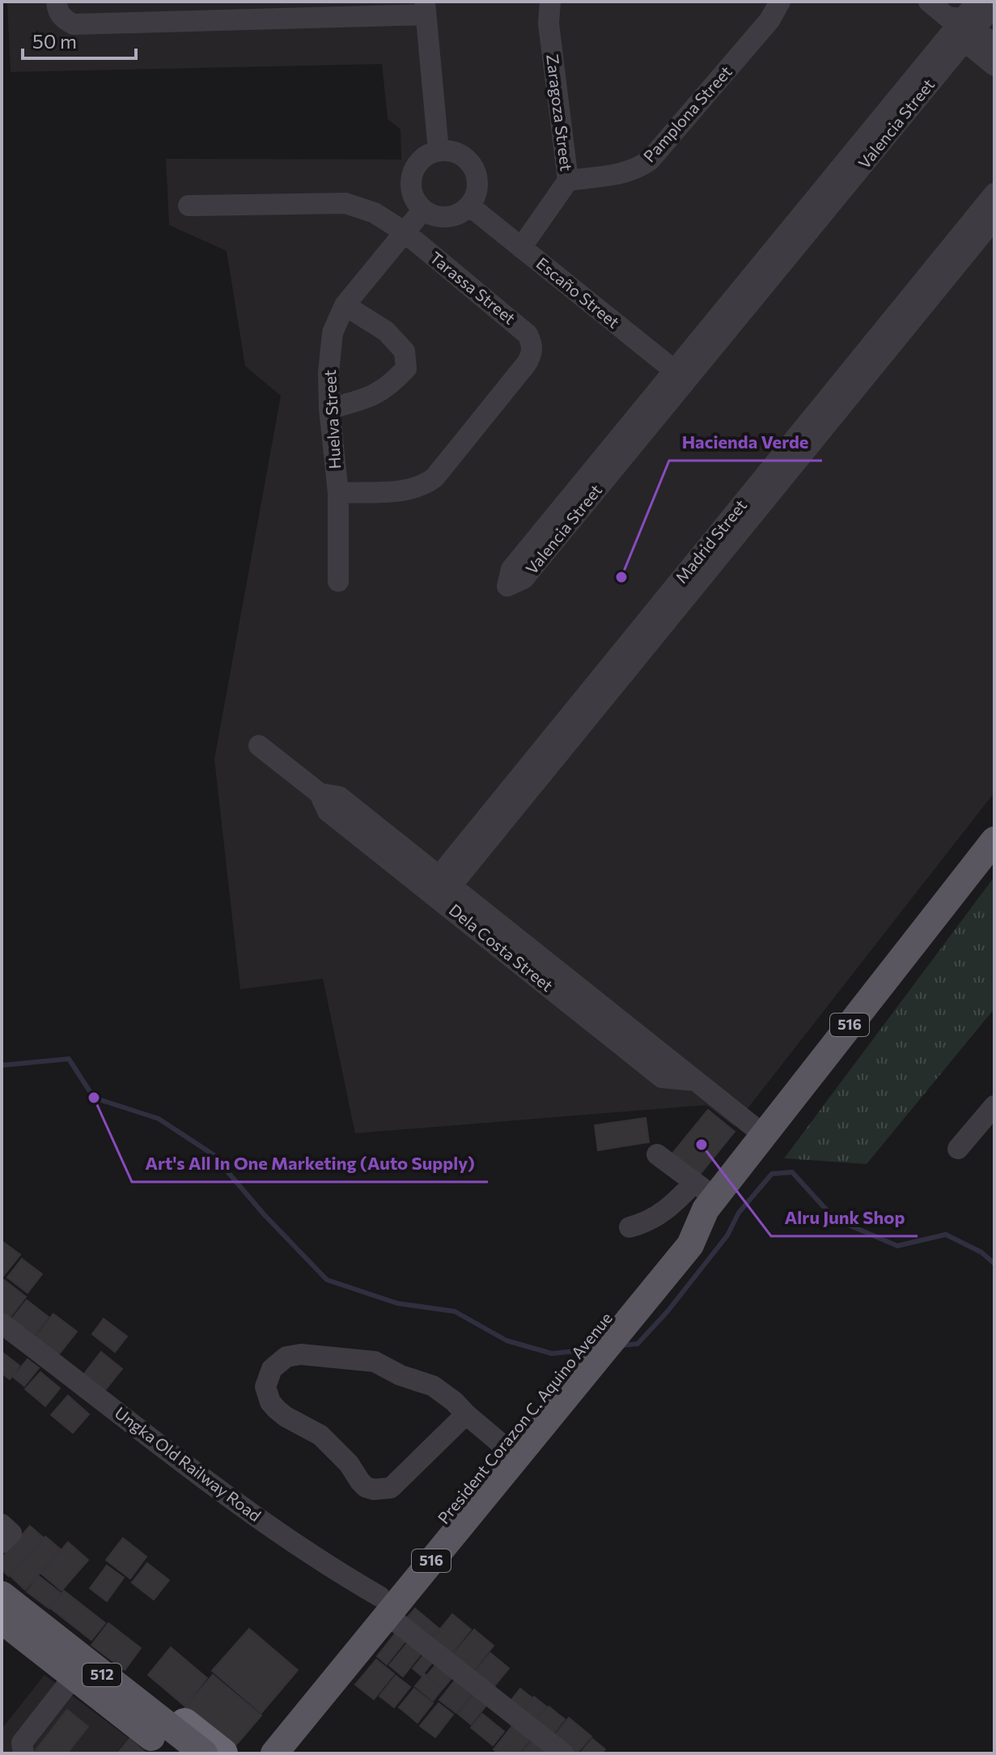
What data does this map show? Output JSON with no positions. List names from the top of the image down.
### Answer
{
  "streets": {
    "highway": ["512"],
    "main road": ["516", "President Corazon C. Aquino Avenue"],
    "street": [
      "Zaragoza Street",
      "Pamplona Street",
      "Valencia Street",
      "Tarassa Street",
      "Escaño Street",
      "Huelva Street",
      "Madrid Street",
      "Dela Costa Street",
      "Ungka Old Railway Road"
    ]
  },
  "crossings": [
    ["Zaragoza Street", "Pamplona Street"],
    ["Zaragoza Street", "Escaño Street"],
    ["Valencia Street", "Escaño Street"],
    ["Tarassa Street", "Huelva Street"],
    ["Escaño Street", "Huelva Street"],
    ["Madrid Street", "Dela Costa Street"],
    ["Dela Costa Street", "President Corazon C. Aquino Avenue"],
    ["President Corazon C. Aquino Avenue", "Ungka Old Railway Road"]
  ],
  "places": ["Hacienda Verde", "Art's All In One Marketing (Auto Supply)", "Alru Junk Shop"],
  "scale_bar": "50 m"
}
